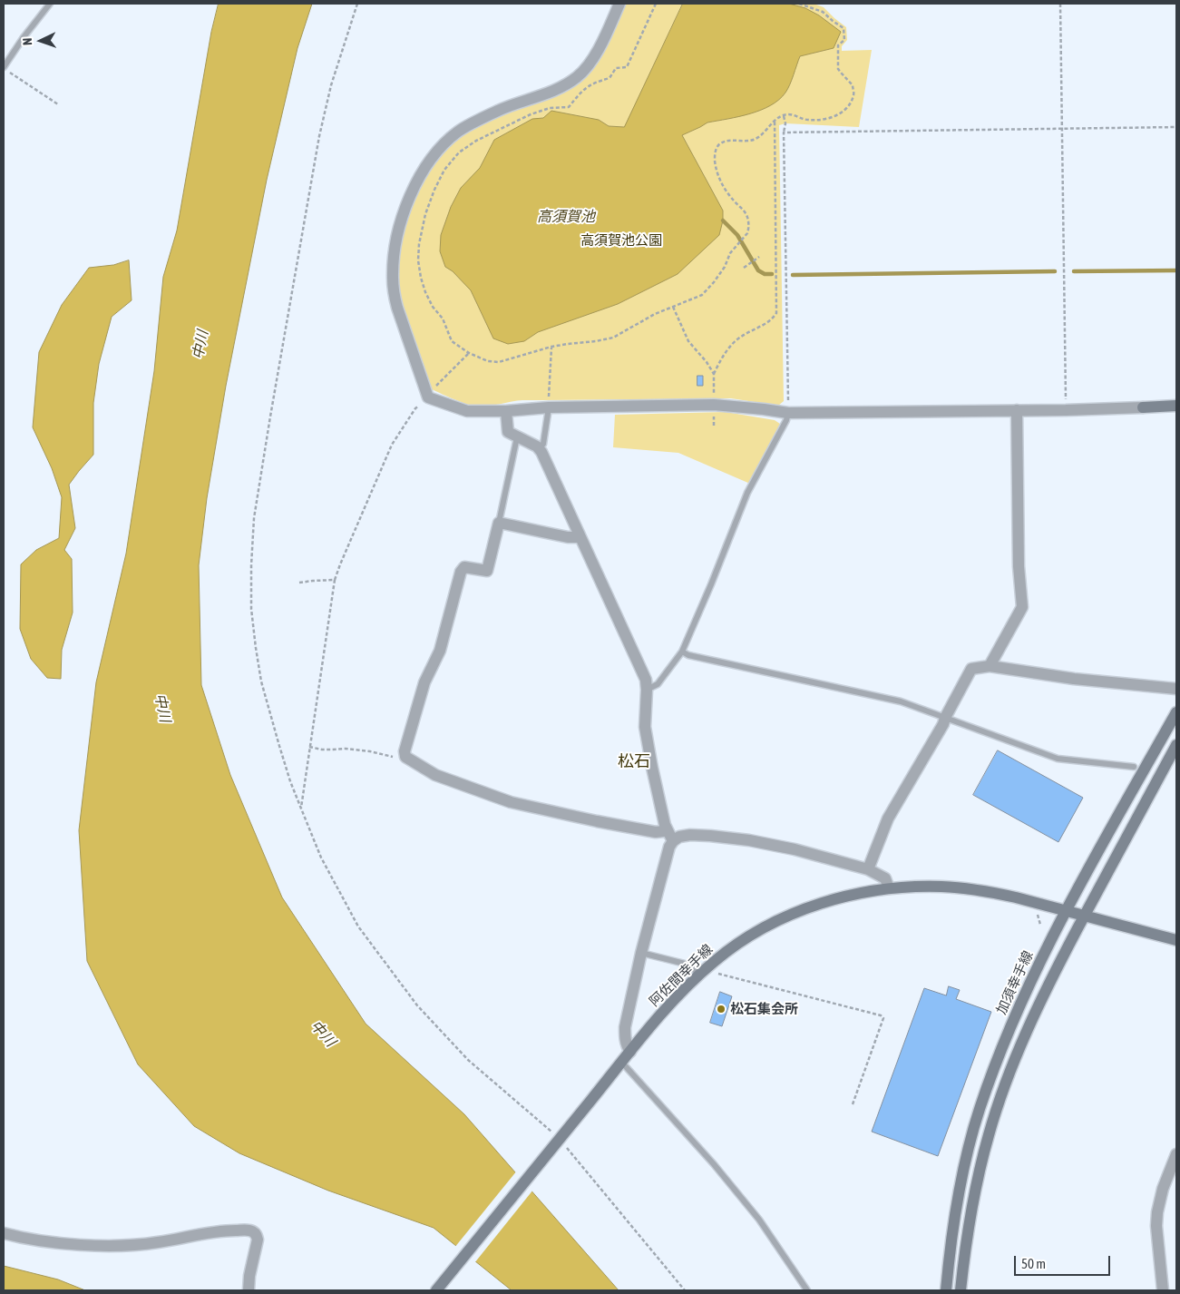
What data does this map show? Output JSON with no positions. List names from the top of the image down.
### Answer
{
  "streets": {
    "main road": ["阿佐間幸手線", "加須幸手線"]
  },
  "crossings": [
    ["阿佐間幸手線", "加須幸手線"]
  ],
  "districts": ["松石"],
  "water": ["高須賀池", "中川"],
  "parks": ["高須賀池公園"],
  "places": ["松石集会所"],
  "scale_bar": "50 m",
  "north": "left"
}
